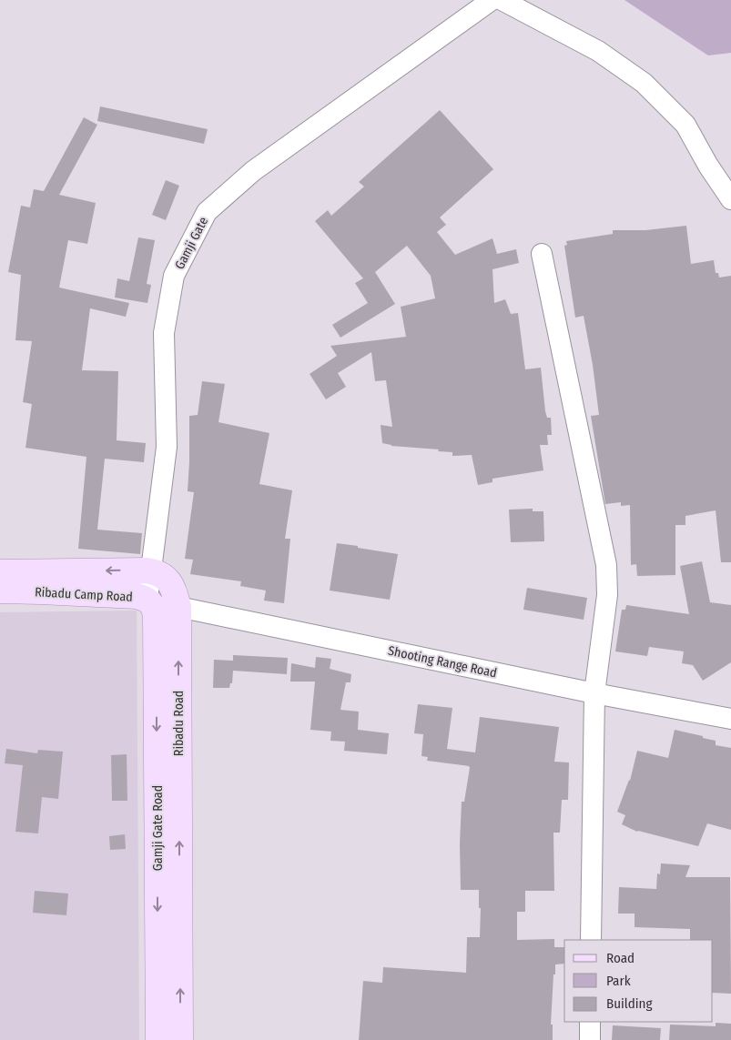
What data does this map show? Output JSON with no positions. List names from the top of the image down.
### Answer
{
  "streets": {
    "main road": ["Ribadu Camp Road", "Ribadu Road", "Gamji Gate Road"],
    "street": ["Gamji Gate", "Shooting Range Road"]
  },
  "crossings": [
    ["Gamji Gate", "Ribadu Road"],
    ["Ribadu Camp Road", "Shooting Range Road"],
    ["Ribadu Camp Road", "Ribadu Road"],
    ["Ribadu Camp Road", "Gamji Gate Road"],
    ["Shooting Range Road", "Ribadu Road"],
    ["Shooting Range Road", "Gamji Gate Road"],
    ["Ribadu Road", "Gamji Gate Road"]
  ],
  "one_way": ["Ribadu Road", "Gamji Gate Road"],
  "legend": ["Road", "Park", "Building"]
}
